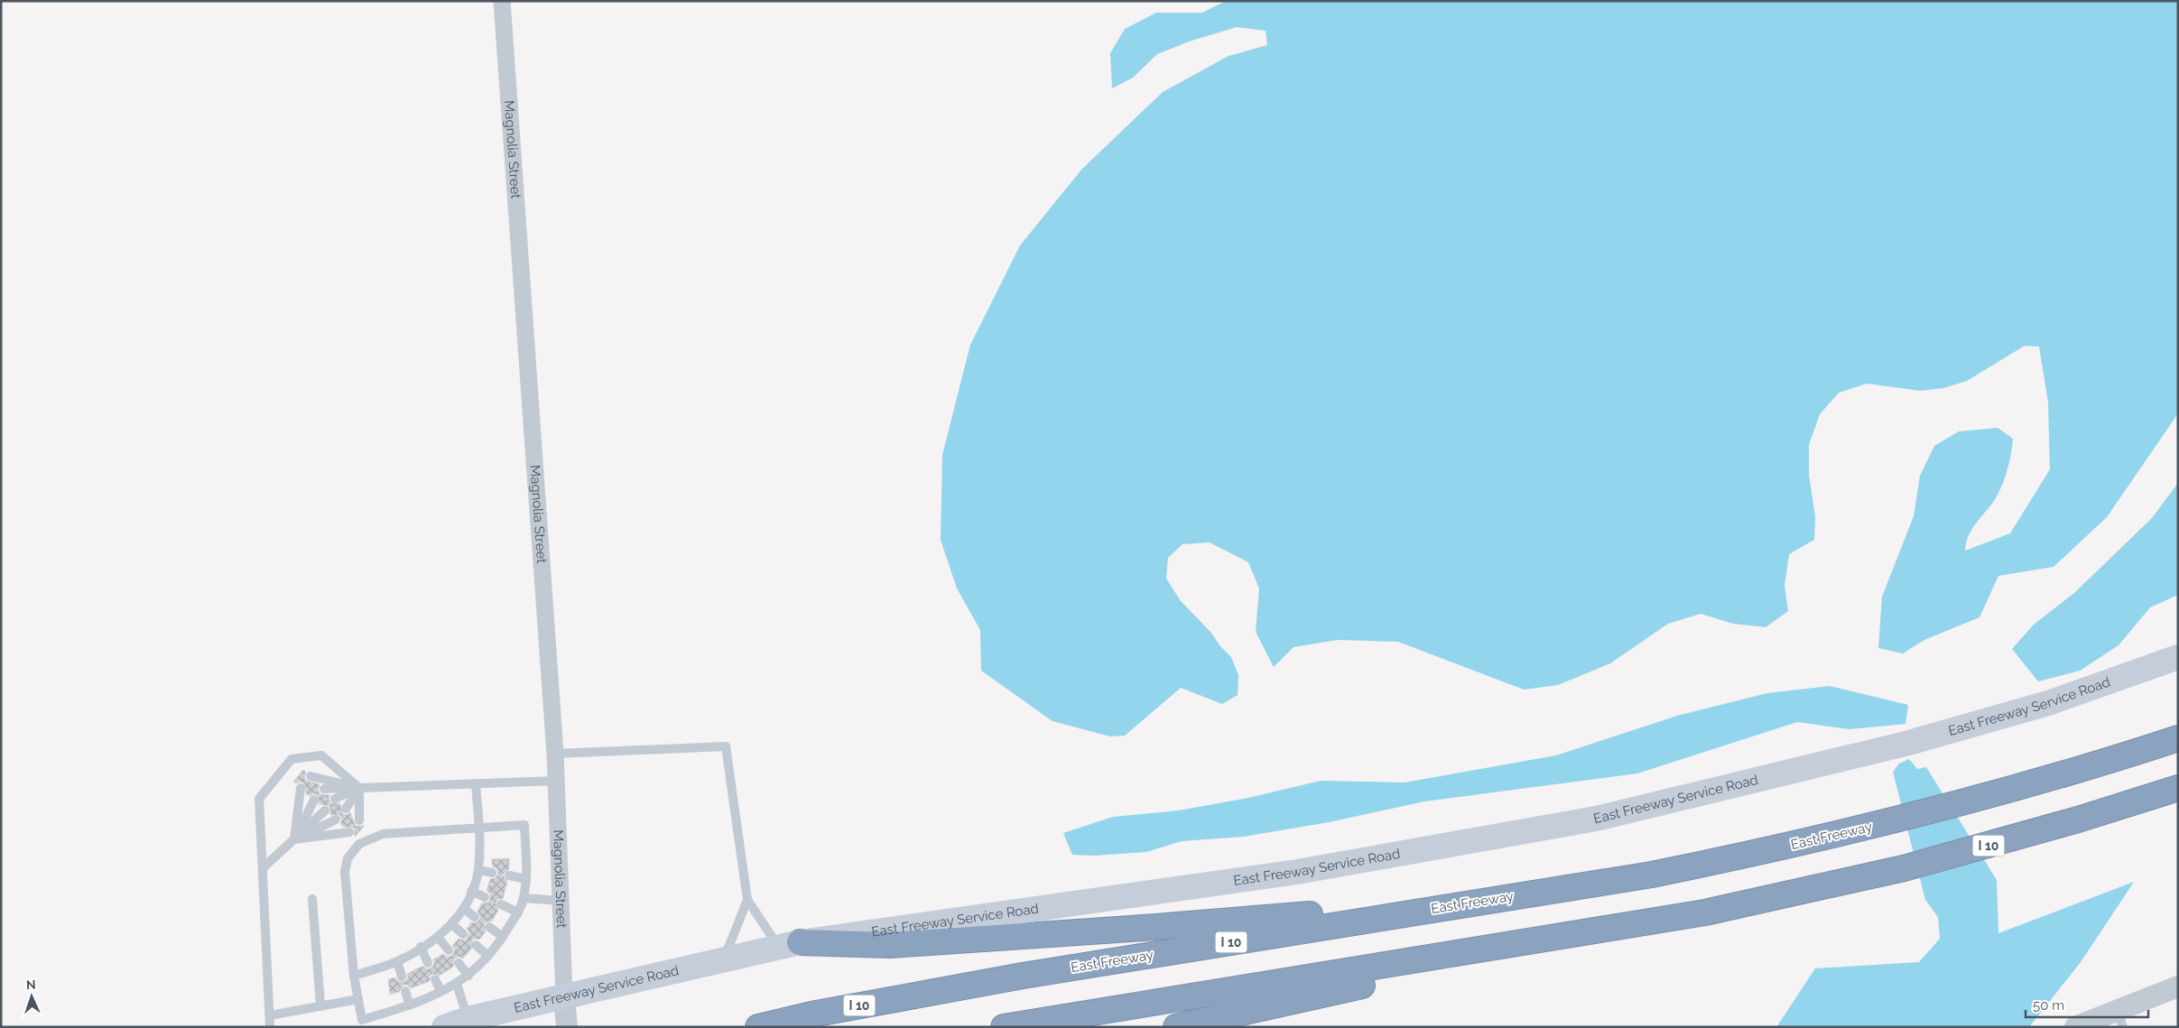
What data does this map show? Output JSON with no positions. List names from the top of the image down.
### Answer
{
  "streets": {
    "highway": ["East Freeway", "I 10"],
    "main road": ["East Freeway Service Road"],
    "street": ["Magnolia Street"]
  },
  "crossings": [
    ["Magnolia Street", "East Freeway Service Road"]
  ],
  "scale_bar": "50 m",
  "north": "top"
}
